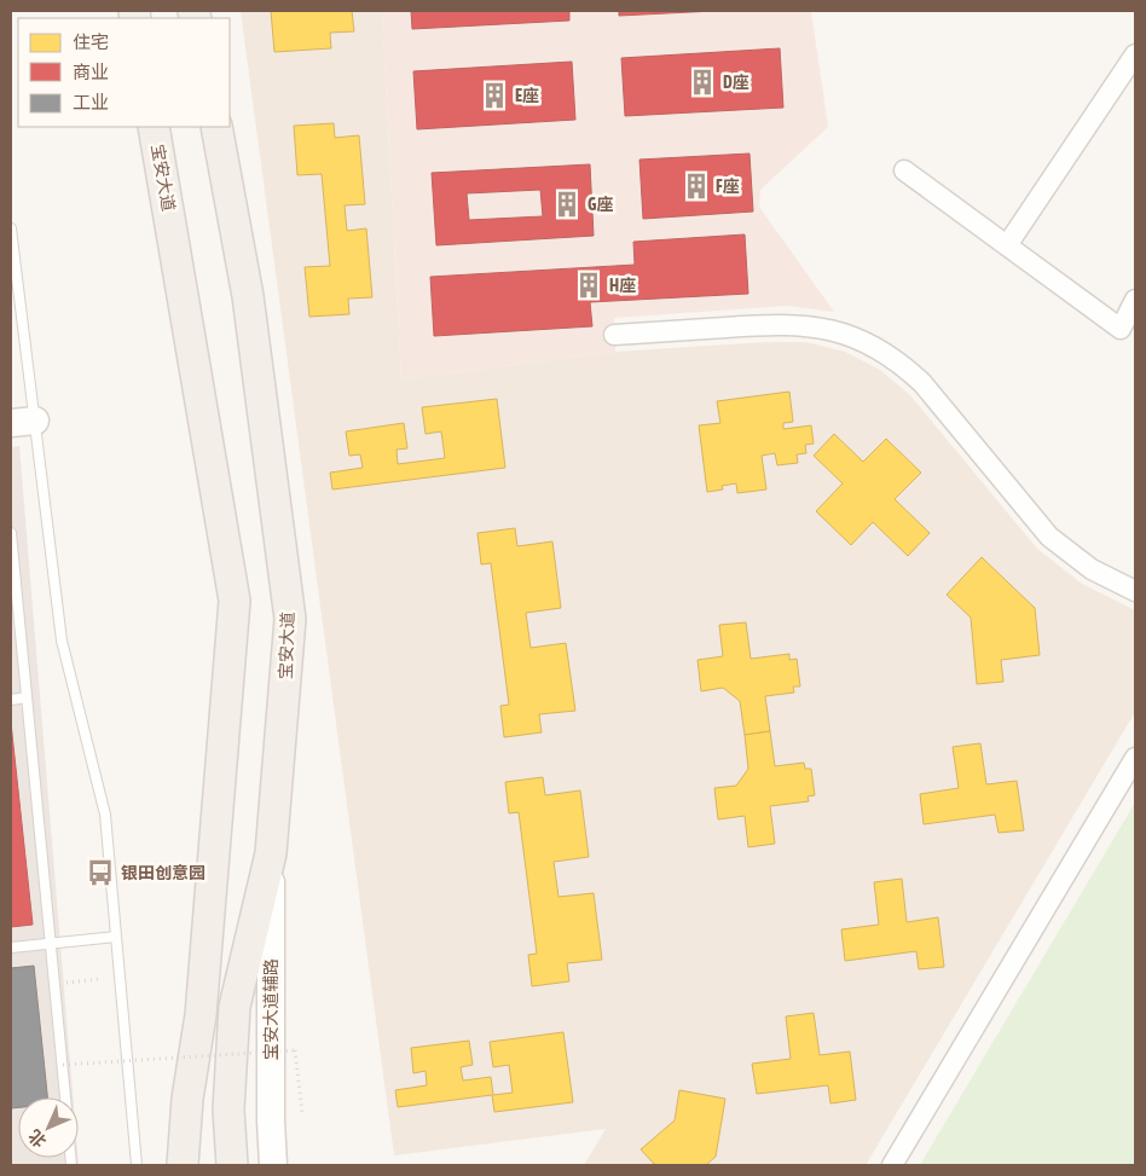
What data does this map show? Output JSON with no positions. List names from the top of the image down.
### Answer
{
  "streets": {
    "main road": ["宝安大道", "宝安大道辅路"]
  },
  "crossings": [
    ["宝安大道", "宝安大道辅路"]
  ],
  "places": {
    "building": [
      "D座",
      "E座",
      "F座",
      "G座",
      "H座"
    ],
    "bus stop": ["银田创意园"]
  },
  "legend": ["住宅", "商业", "工业"],
  "north": "bottom left"
}
